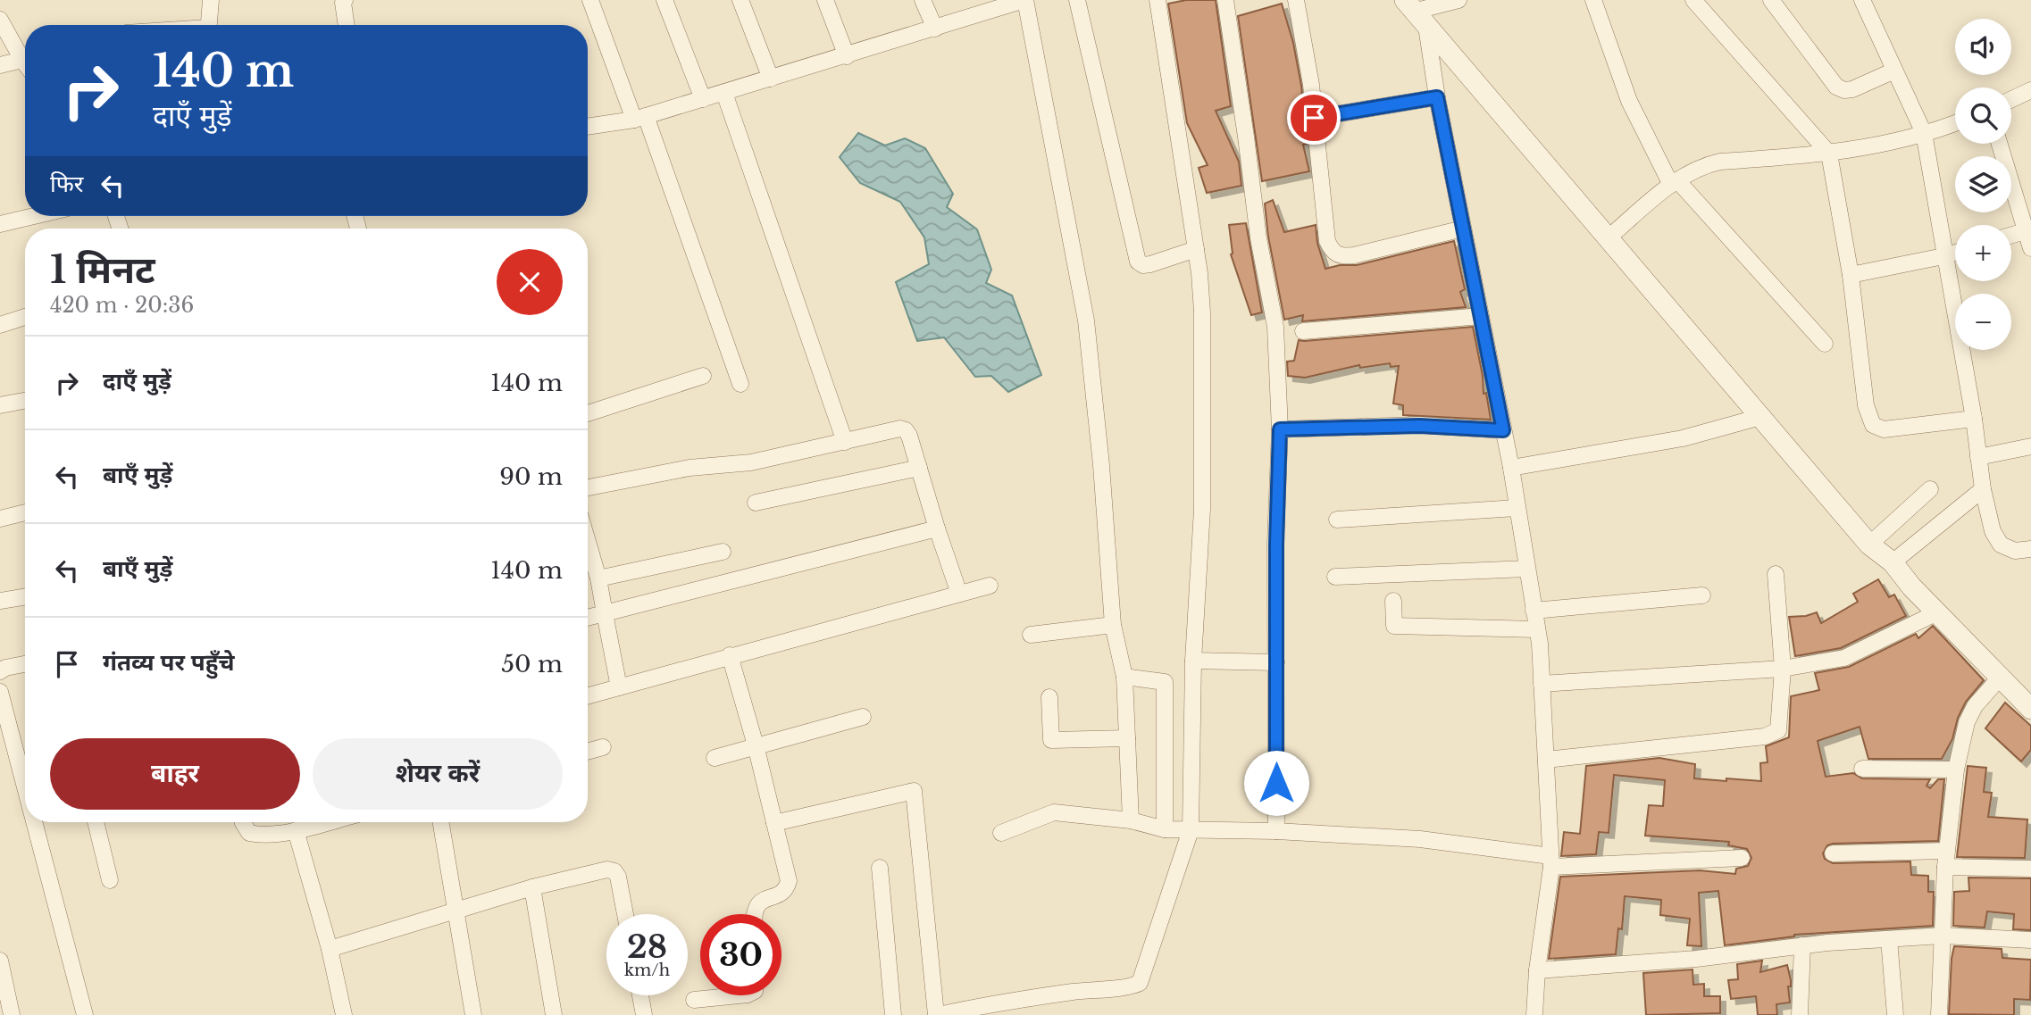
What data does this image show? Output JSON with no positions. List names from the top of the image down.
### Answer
{
  "page": {
    "map_buttons": ["+", "−"],
    "turn": ["140 m", "दाएँ मुड़ें"],
    "then": "फिर",
    "heading": ["1 मिनट", "420 m · 20:36"],
    "list": [
      {
        "name": "दाएँ मुड़ें",
        "value": "140 m"
      },
      {
        "name": "बाएँ मुड़ें",
        "value": "90 m"
      },
      {
        "name": "बाएँ मुड़ें",
        "value": "140 m"
      },
      {
        "name": "गंतव्य पर पहुँचे",
        "value": "50 m"
      }
    ],
    "buttons": ["बाहर", "शेयर करें"],
    "speed": "28 km/h",
    "limit": "30"
  }
}
